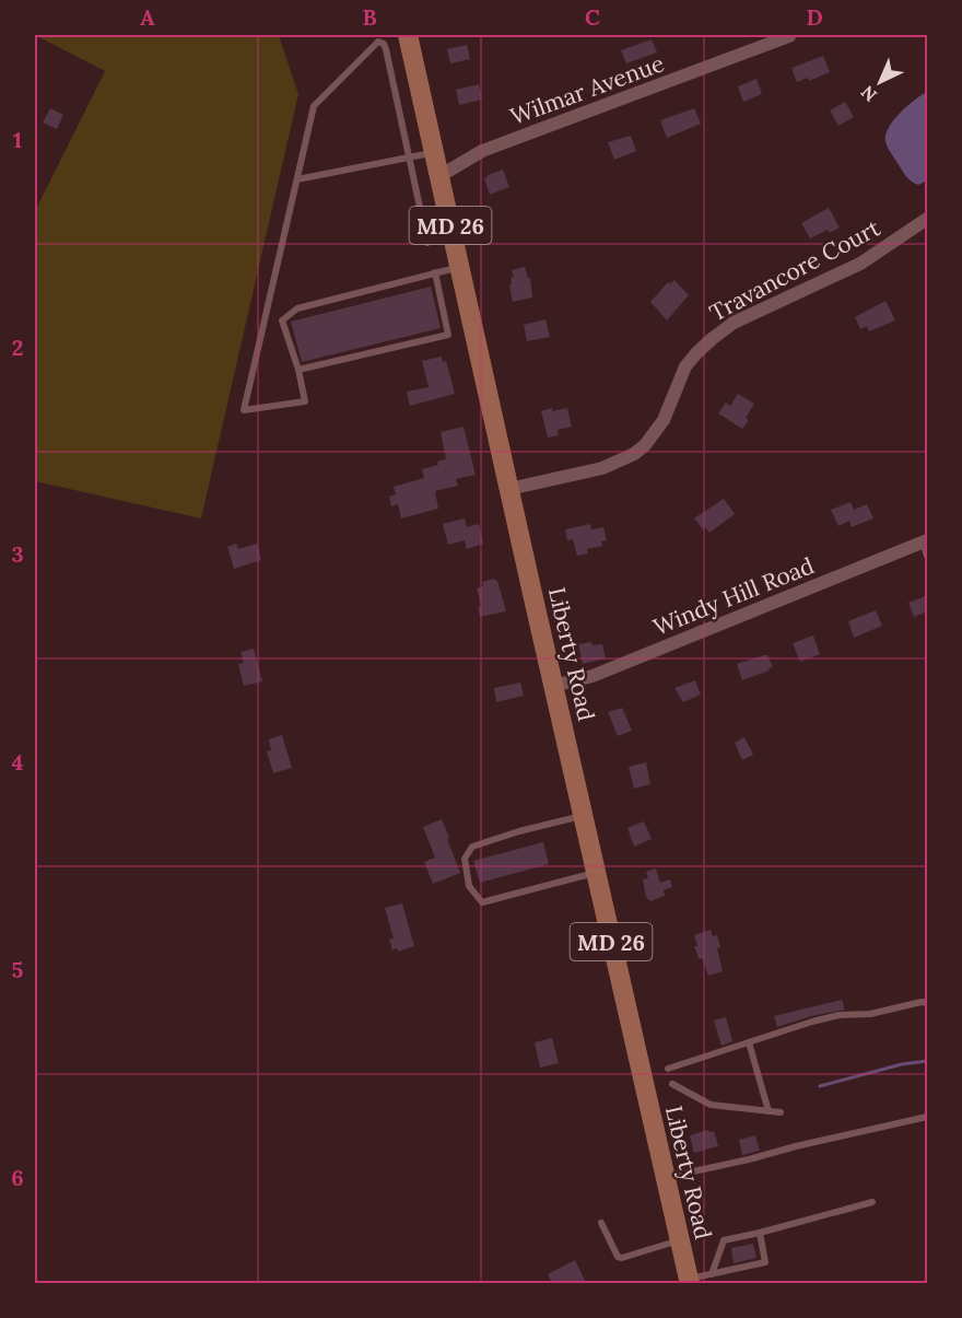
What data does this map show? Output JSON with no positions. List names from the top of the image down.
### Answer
{
  "streets": {
    "main road": ["MD 26", "Liberty Road"],
    "street": ["Wilmar Avenue", "Travancore Court", "Windy Hill Road"]
  },
  "crossings": [
    ["Wilmar Avenue", "Liberty Road"],
    ["Travancore Court", "Liberty Road"],
    ["Windy Hill Road", "Liberty Road"]
  ],
  "north": "bottom left",
  "grid": {
    "columns": [
      "A",
      "B",
      "C",
      "D"
    ],
    "rows": [
      "1",
      "2",
      "3",
      "4",
      "5",
      "6"
    ]
  }
}
